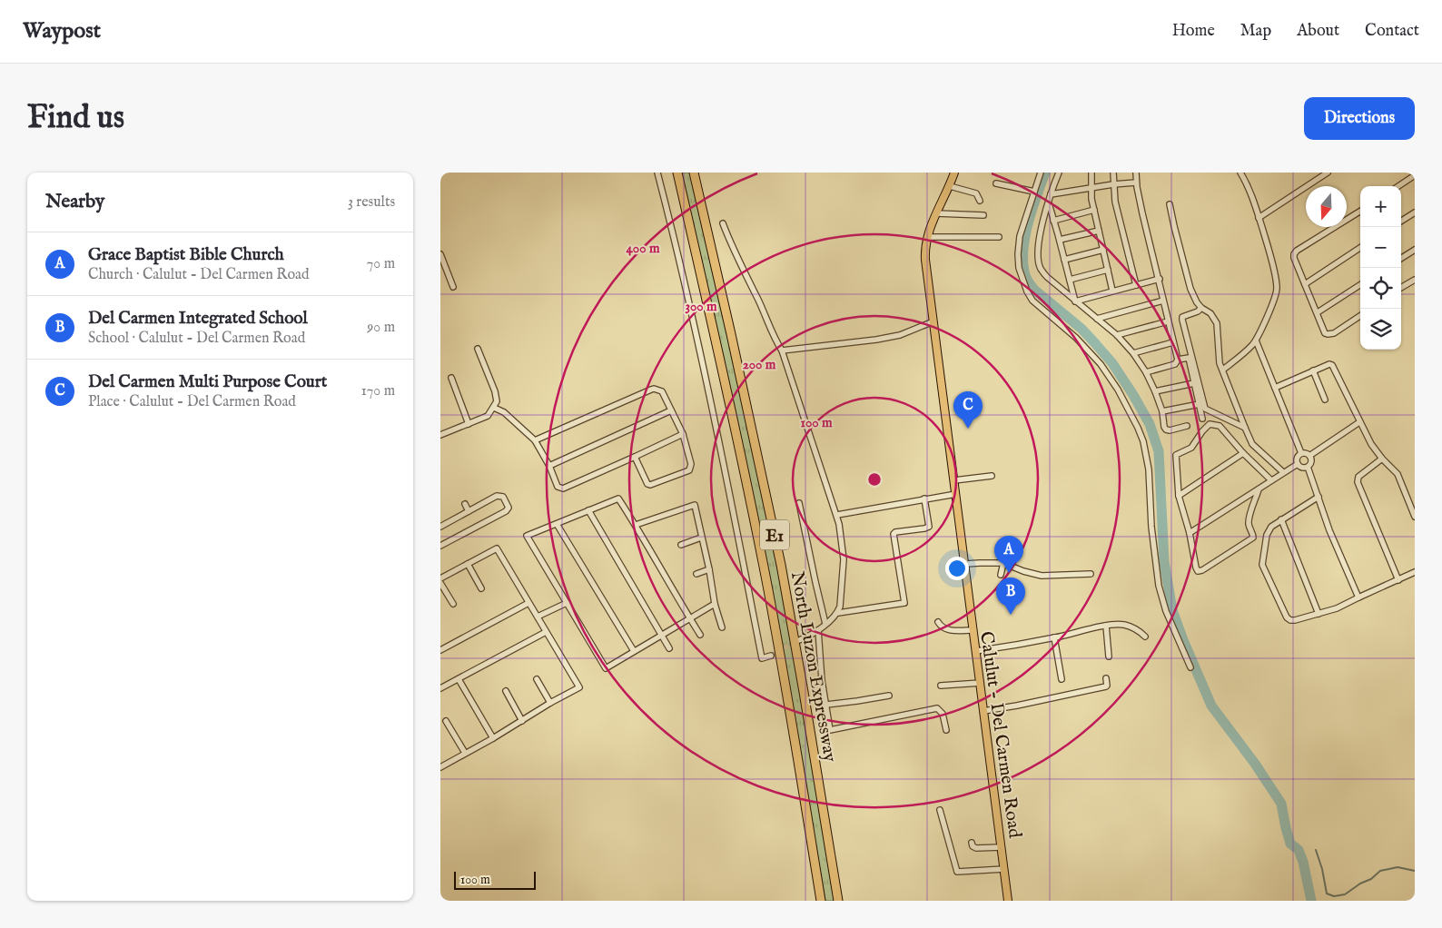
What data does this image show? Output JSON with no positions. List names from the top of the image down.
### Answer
{
  "streets": {
    "highway": ["E1", "North Luzon Expressway"],
    "main road": ["Calulut - Del Carmen Road"]
  },
  "scale_bar": "100 m",
  "north": "bottom",
  "page": {
    "header": "Waypost",
    "nav": [
      "Home",
      "Map",
      "About",
      "Contact"
    ],
    "buttons": "Directions",
    "title": "Find us",
    "heading": ["Nearby", "3 results"],
    "map_buttons": ["+", "−"],
    "list": [
      {
        "mark": "A",
        "name": "Grace Baptist Bible Church",
        "note": "Church · Calulut - Del Carmen Road",
        "value": "70 m"
      },
      {
        "mark": "B",
        "name": "Del Carmen Integrated School",
        "note": "School · Calulut - Del Carmen Road",
        "value": "90 m"
      },
      {
        "mark": "C",
        "name": "Del Carmen Multi Purpose Court",
        "note": "Place · Calulut - Del Carmen Road",
        "value": "170 m"
      }
    ],
    "pins": ["C", "A", "B"],
    "scale": "100 m"
  },
  "rings": [
    "400 m",
    "300 m",
    "200 m",
    "100 m"
  ]
}
